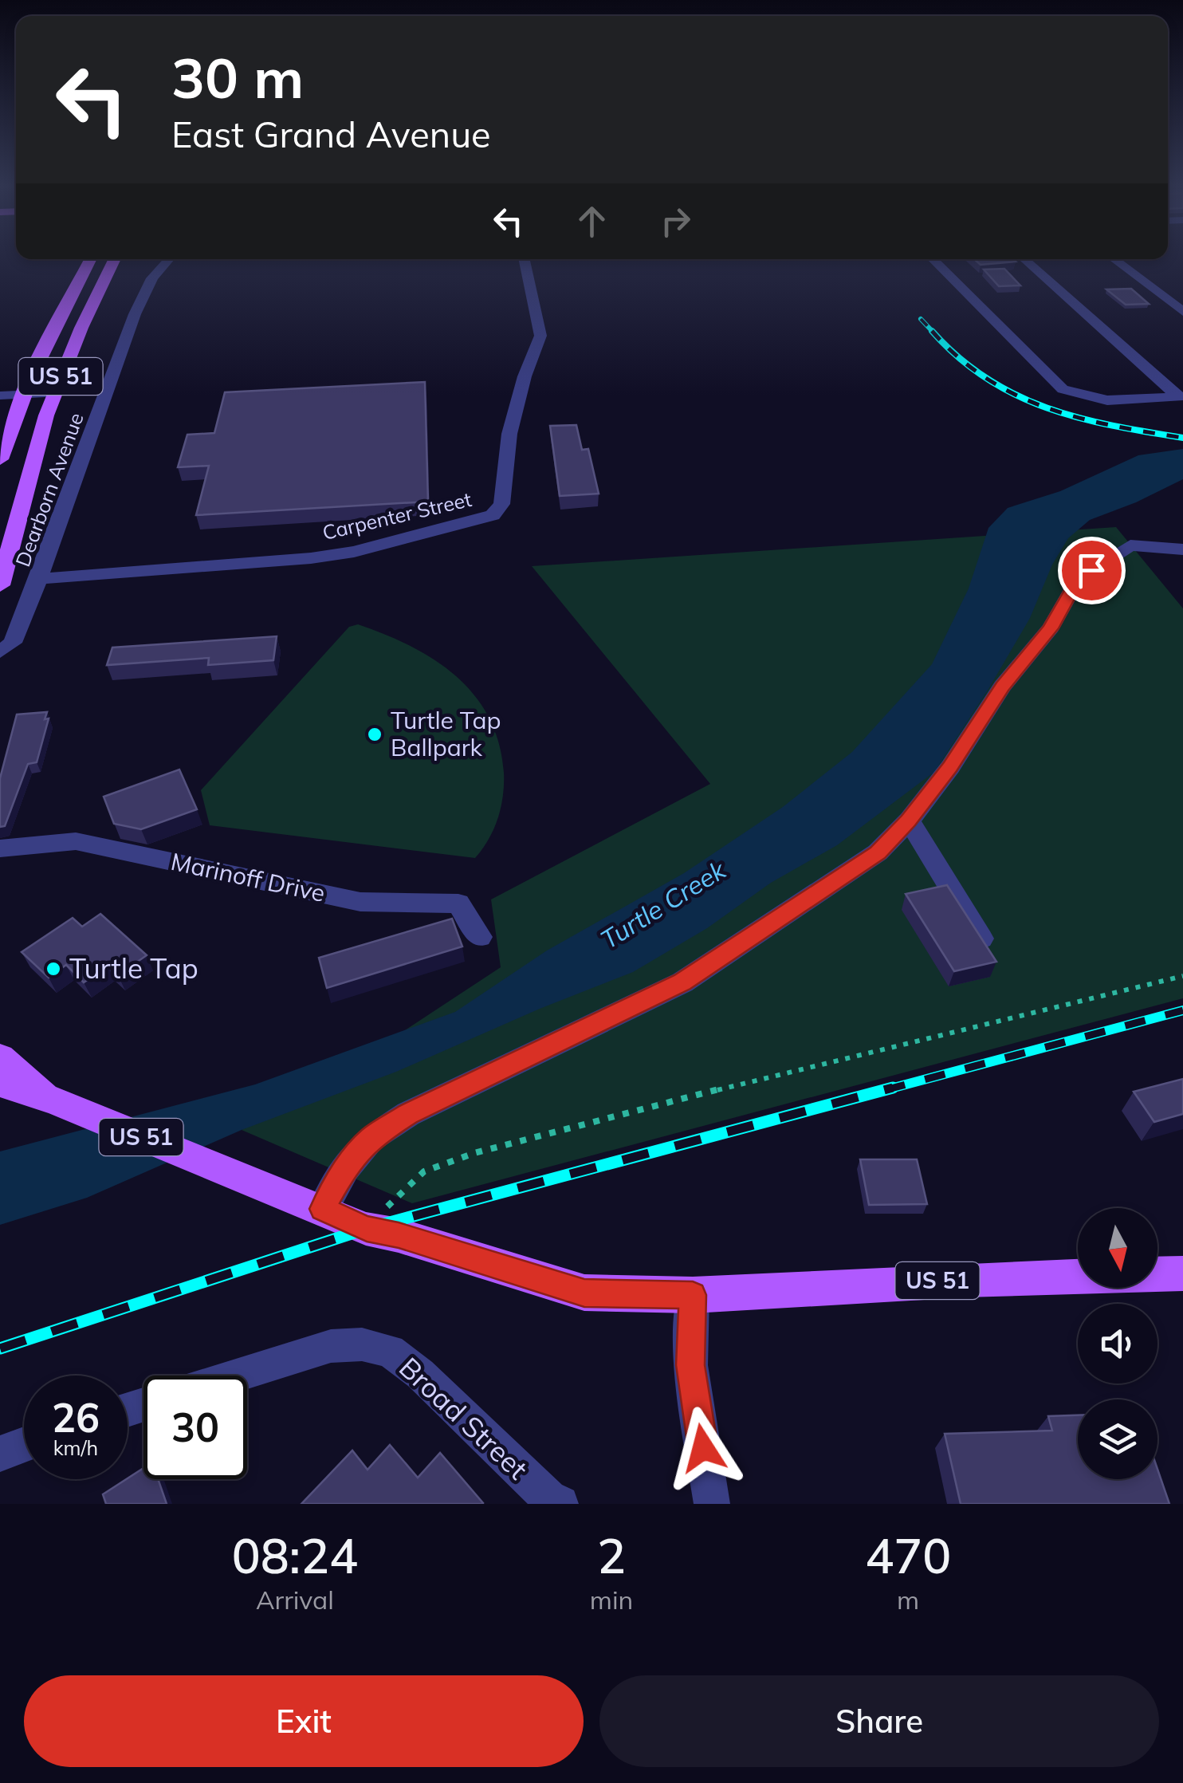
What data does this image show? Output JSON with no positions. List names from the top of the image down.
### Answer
{
  "streets": {
    "main road": ["US 51"],
    "street": [
      "Dearborn Avenue",
      "Carpenter Street",
      "Marinoff Drive",
      "Broad Street"
    ]
  },
  "crossings": [
    ["Dearborn Avenue", "Carpenter Street"]
  ],
  "water": ["Turtle Creek"],
  "places": ["Turtle Tap Ballpark", "Turtle Tap"],
  "north": "bottom",
  "page": {
    "turn": ["30 m", "East Grand Avenue"],
    "speed": "26 km/h",
    "limit": "30",
    "eta": [
      "08:24",
      "Arrival",
      "2",
      "min",
      "470",
      "m"
    ],
    "buttons": ["Exit", "Share"]
  }
}
